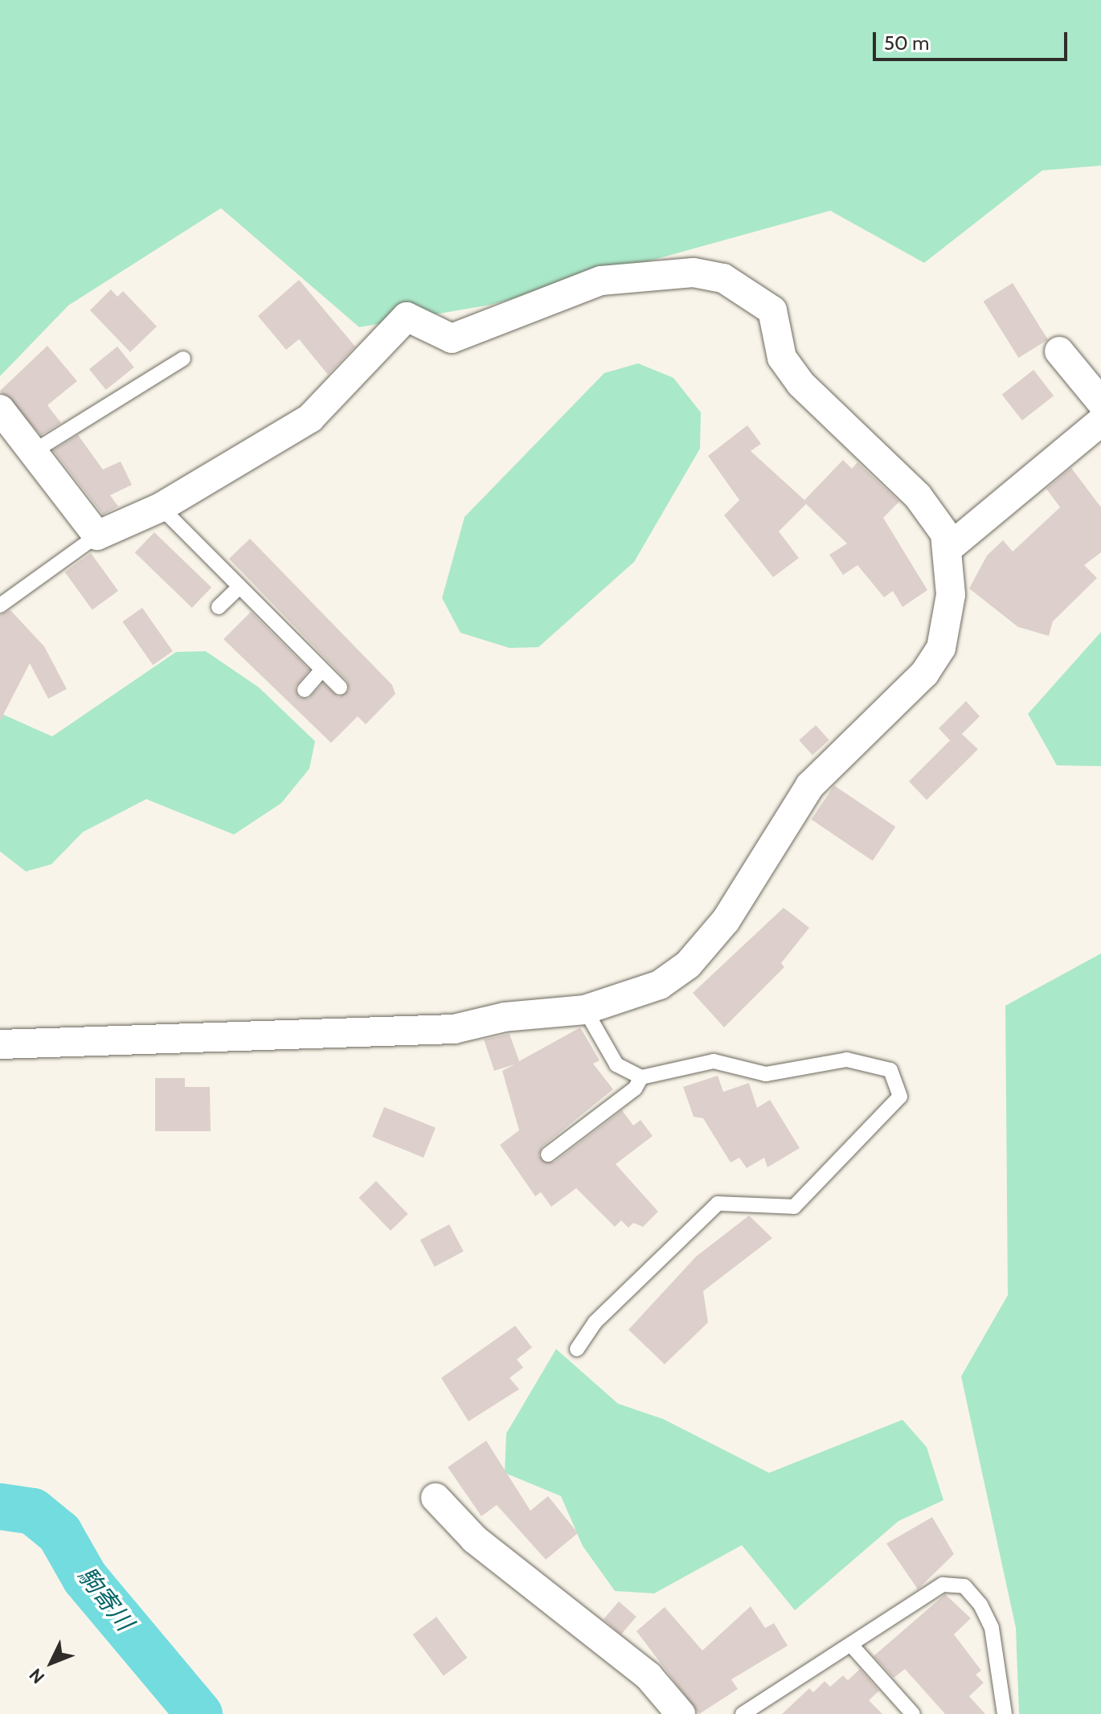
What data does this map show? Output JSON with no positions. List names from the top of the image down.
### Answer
{
  "water": ["駒寄川"],
  "scale_bar": "50 m",
  "north": "bottom left"
}
